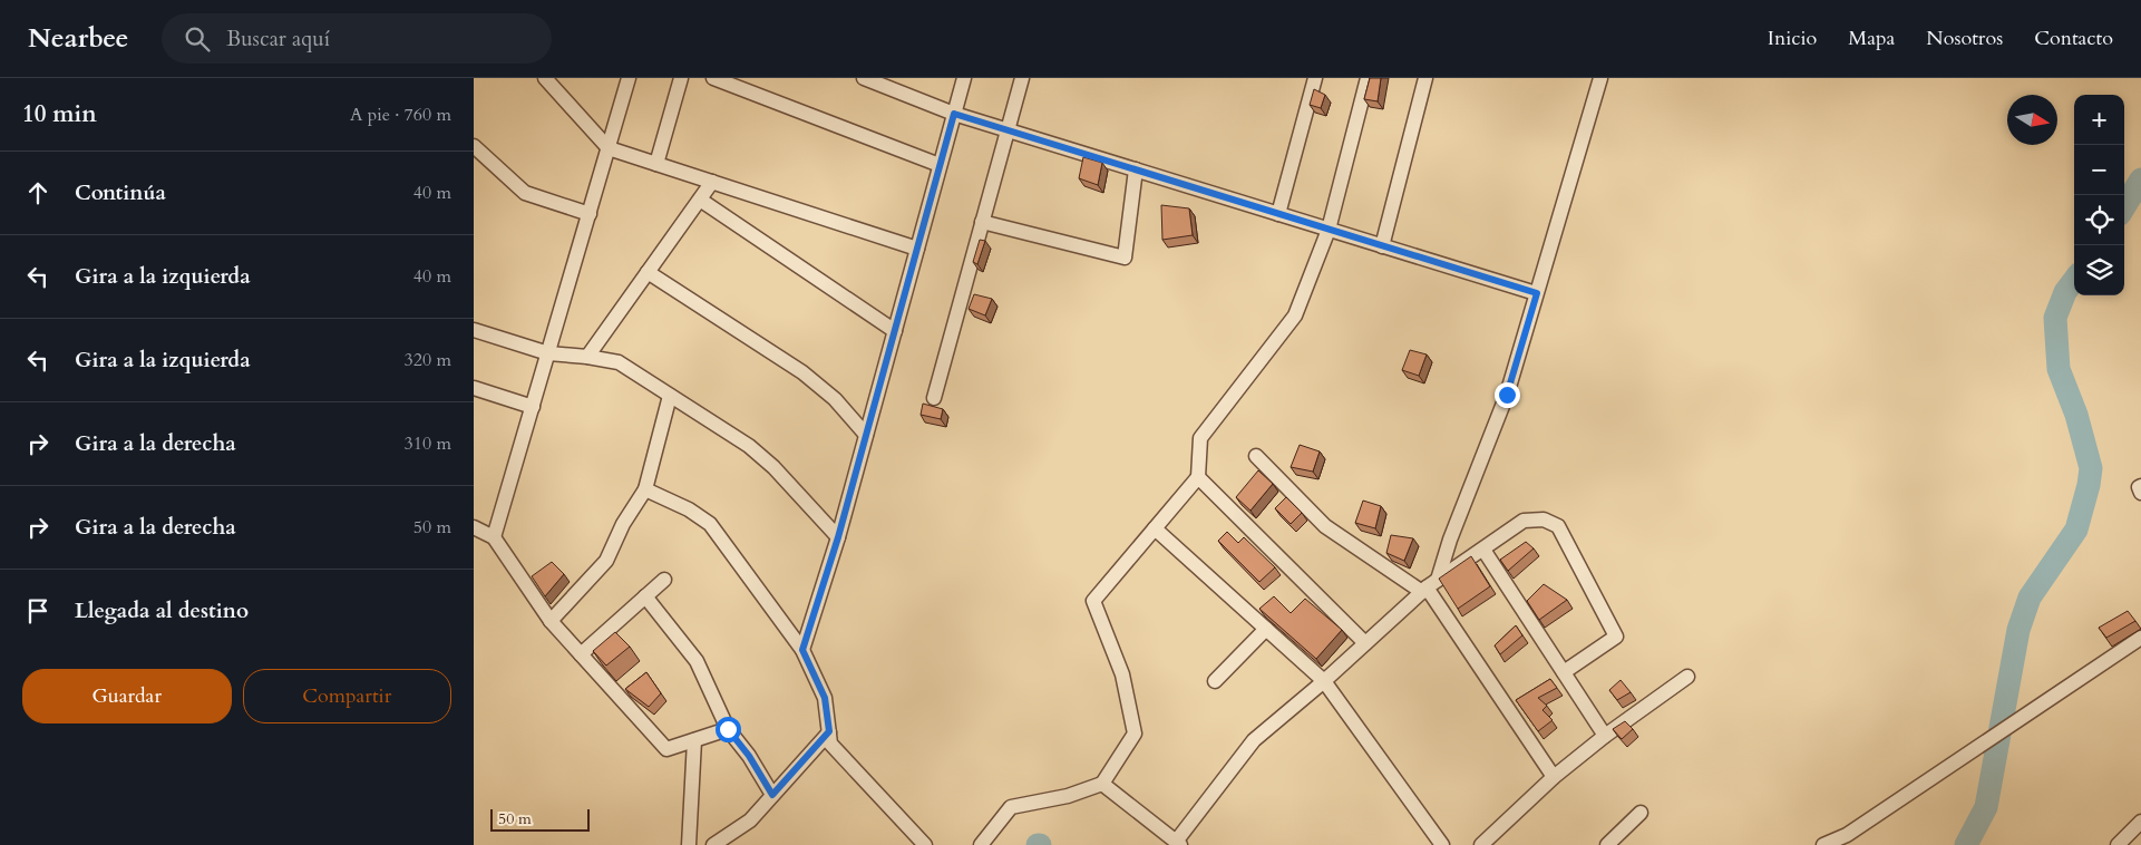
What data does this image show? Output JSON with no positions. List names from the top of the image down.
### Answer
{
  "scale_bar": "50 m",
  "north": "right",
  "page": {
    "header": "Nearbee",
    "search": "Buscar aquí",
    "nav": [
      "Inicio",
      "Mapa",
      "Nosotros",
      "Contacto"
    ],
    "heading": ["10 min", "A pie · 760 m"],
    "map_buttons": ["+", "−"],
    "list": [
      ["Continúa", "40 m"],
      ["Gira a la izquierda", "40 m"],
      ["Gira a la izquierda", "320 m"],
      ["Gira a la derecha", "310 m"],
      ["Gira a la derecha", "50 m"],
      "Llegada al destino"
    ],
    "buttons": ["Guardar", "Compartir"],
    "scale": "50 m"
  }
}
